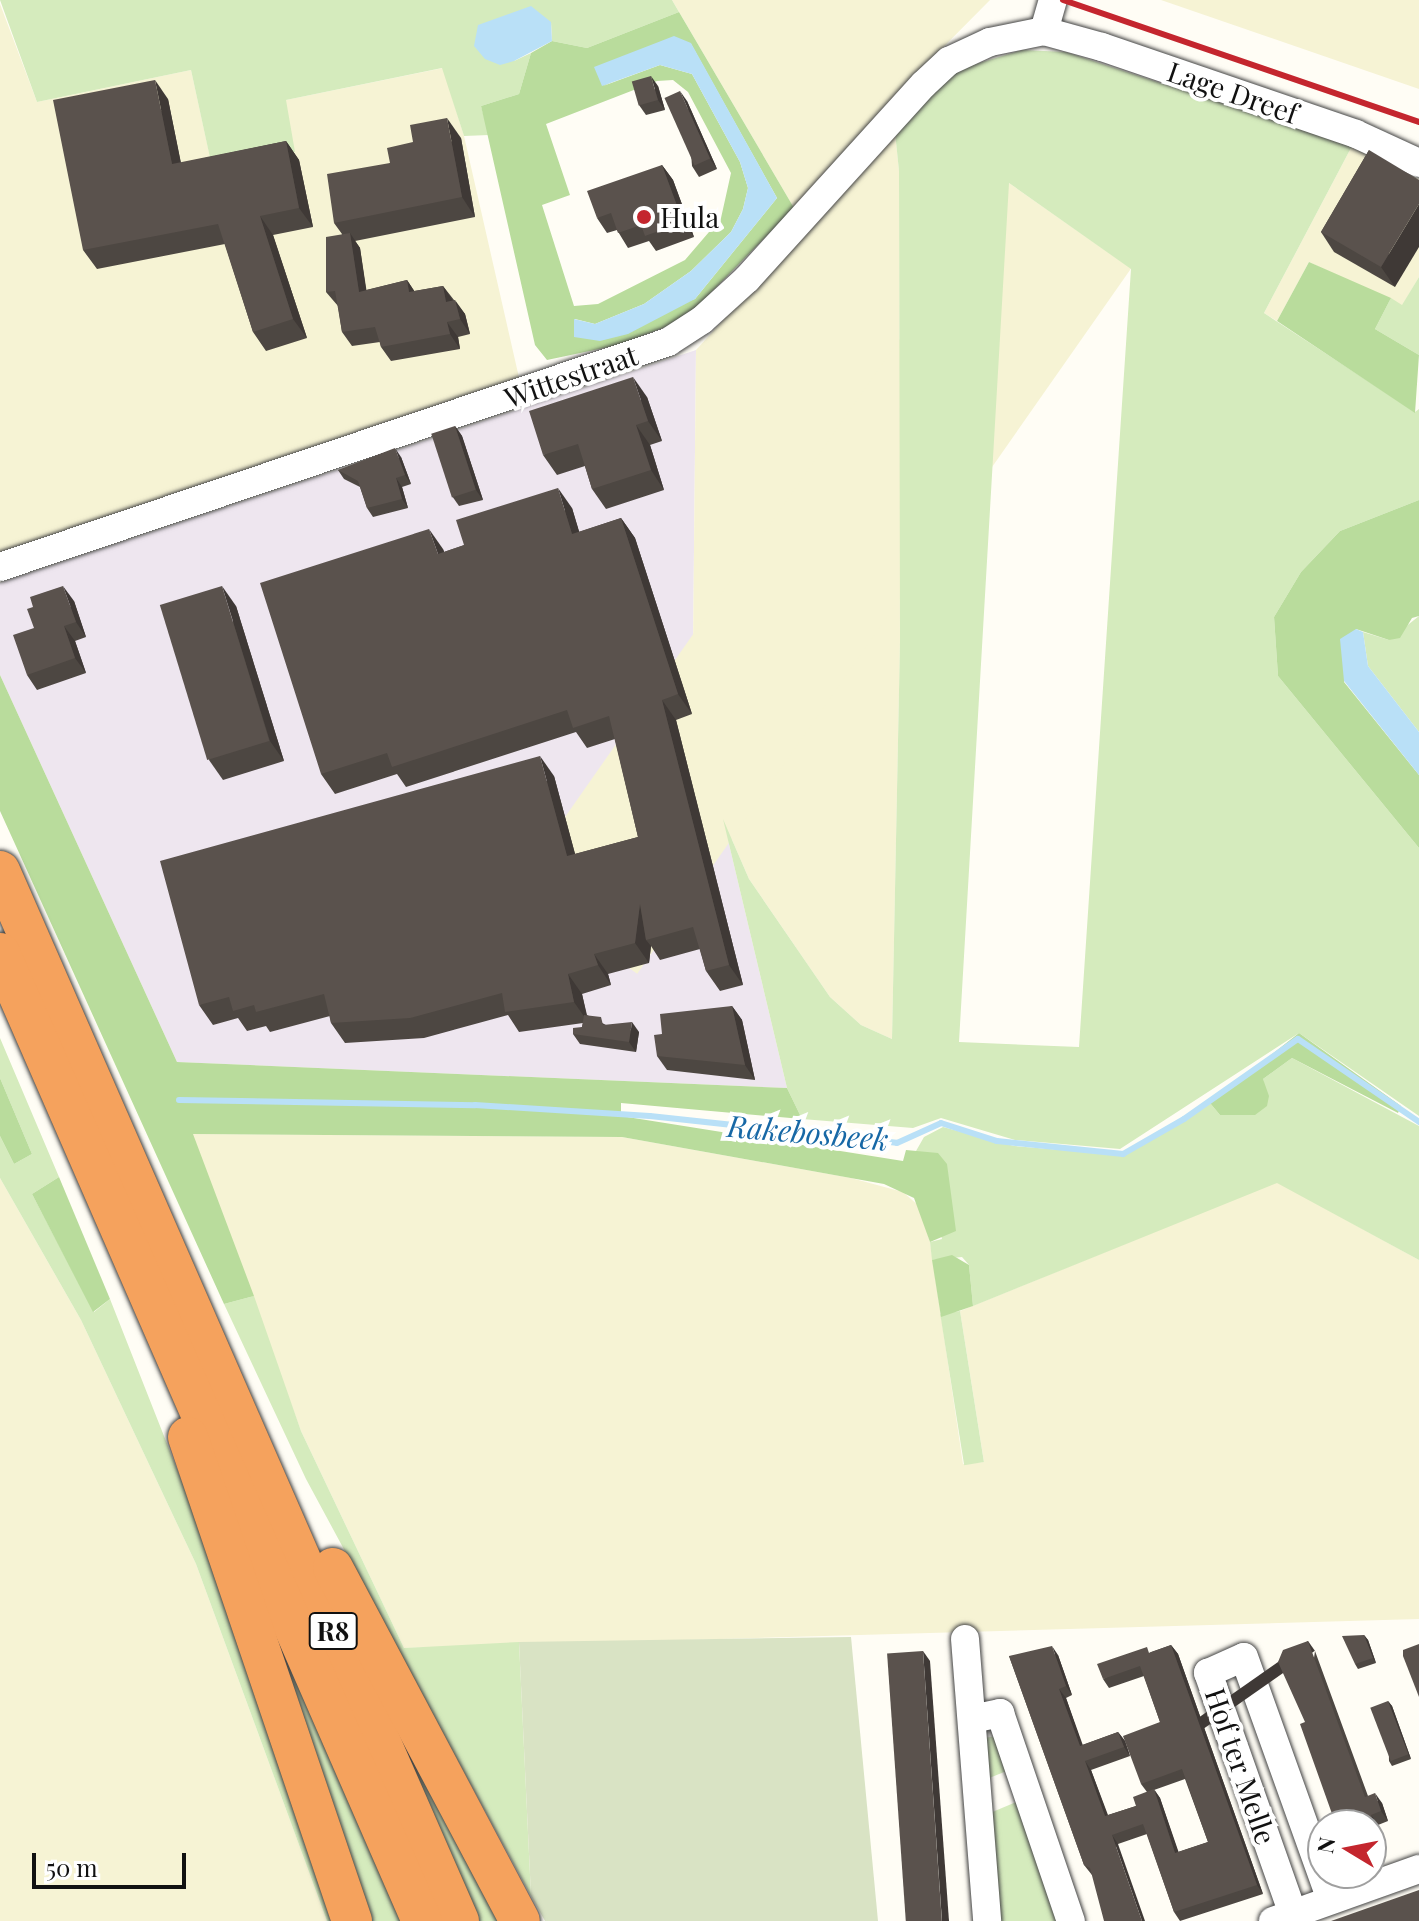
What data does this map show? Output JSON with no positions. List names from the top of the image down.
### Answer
{
  "streets": {
    "highway": ["R8"],
    "street": ["Lage Dreef", "Wittestraat", "Hof ter Melle"]
  },
  "crossings": [
    ["Lage Dreef", "Wittestraat"]
  ],
  "water": ["Rakebosbeek"],
  "places": ["Hula"],
  "scale_bar": "50 m",
  "north": "left"
}
